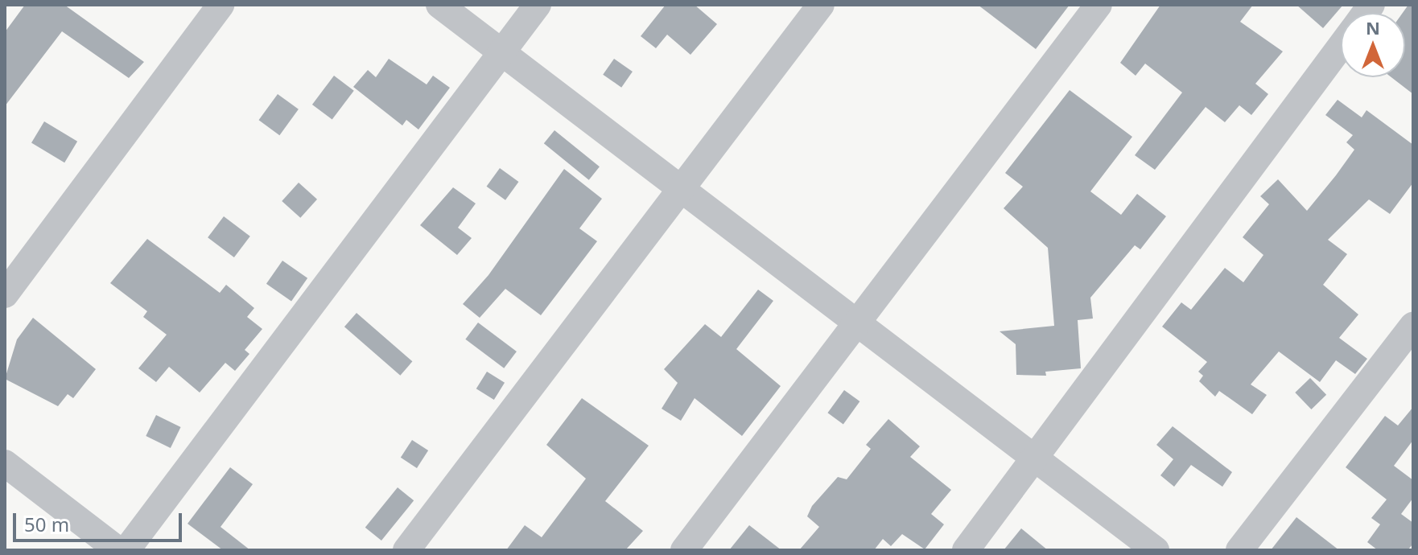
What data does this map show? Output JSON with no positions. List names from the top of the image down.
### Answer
{
  "scale_bar": "50 m",
  "north": "top"
}
